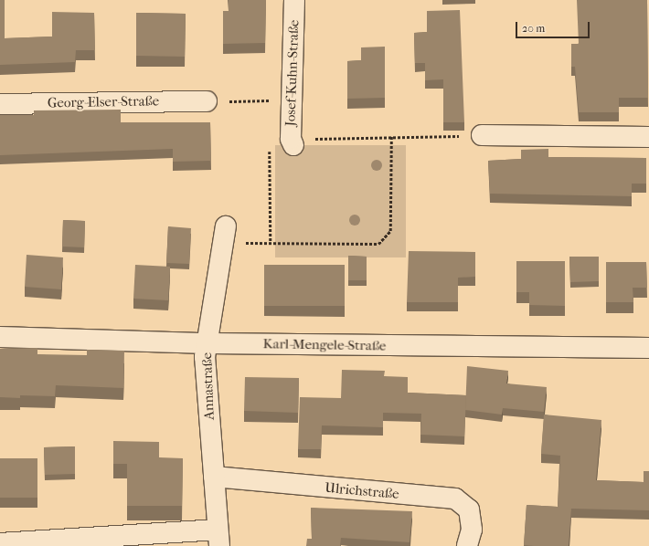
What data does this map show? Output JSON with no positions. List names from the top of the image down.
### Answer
{
  "streets": {
    "street": [
      "Josef-Kuhn-Straße",
      "Georg-Elser-Straße",
      "Karl-Mengele-Straße",
      "Annastraße",
      "Ulrichstraße"
    ]
  },
  "crossings": [
    ["Karl-Mengele-Straße", "Annastraße"],
    ["Annastraße", "Ulrichstraße"]
  ],
  "scale_bar": "20 m"
}
